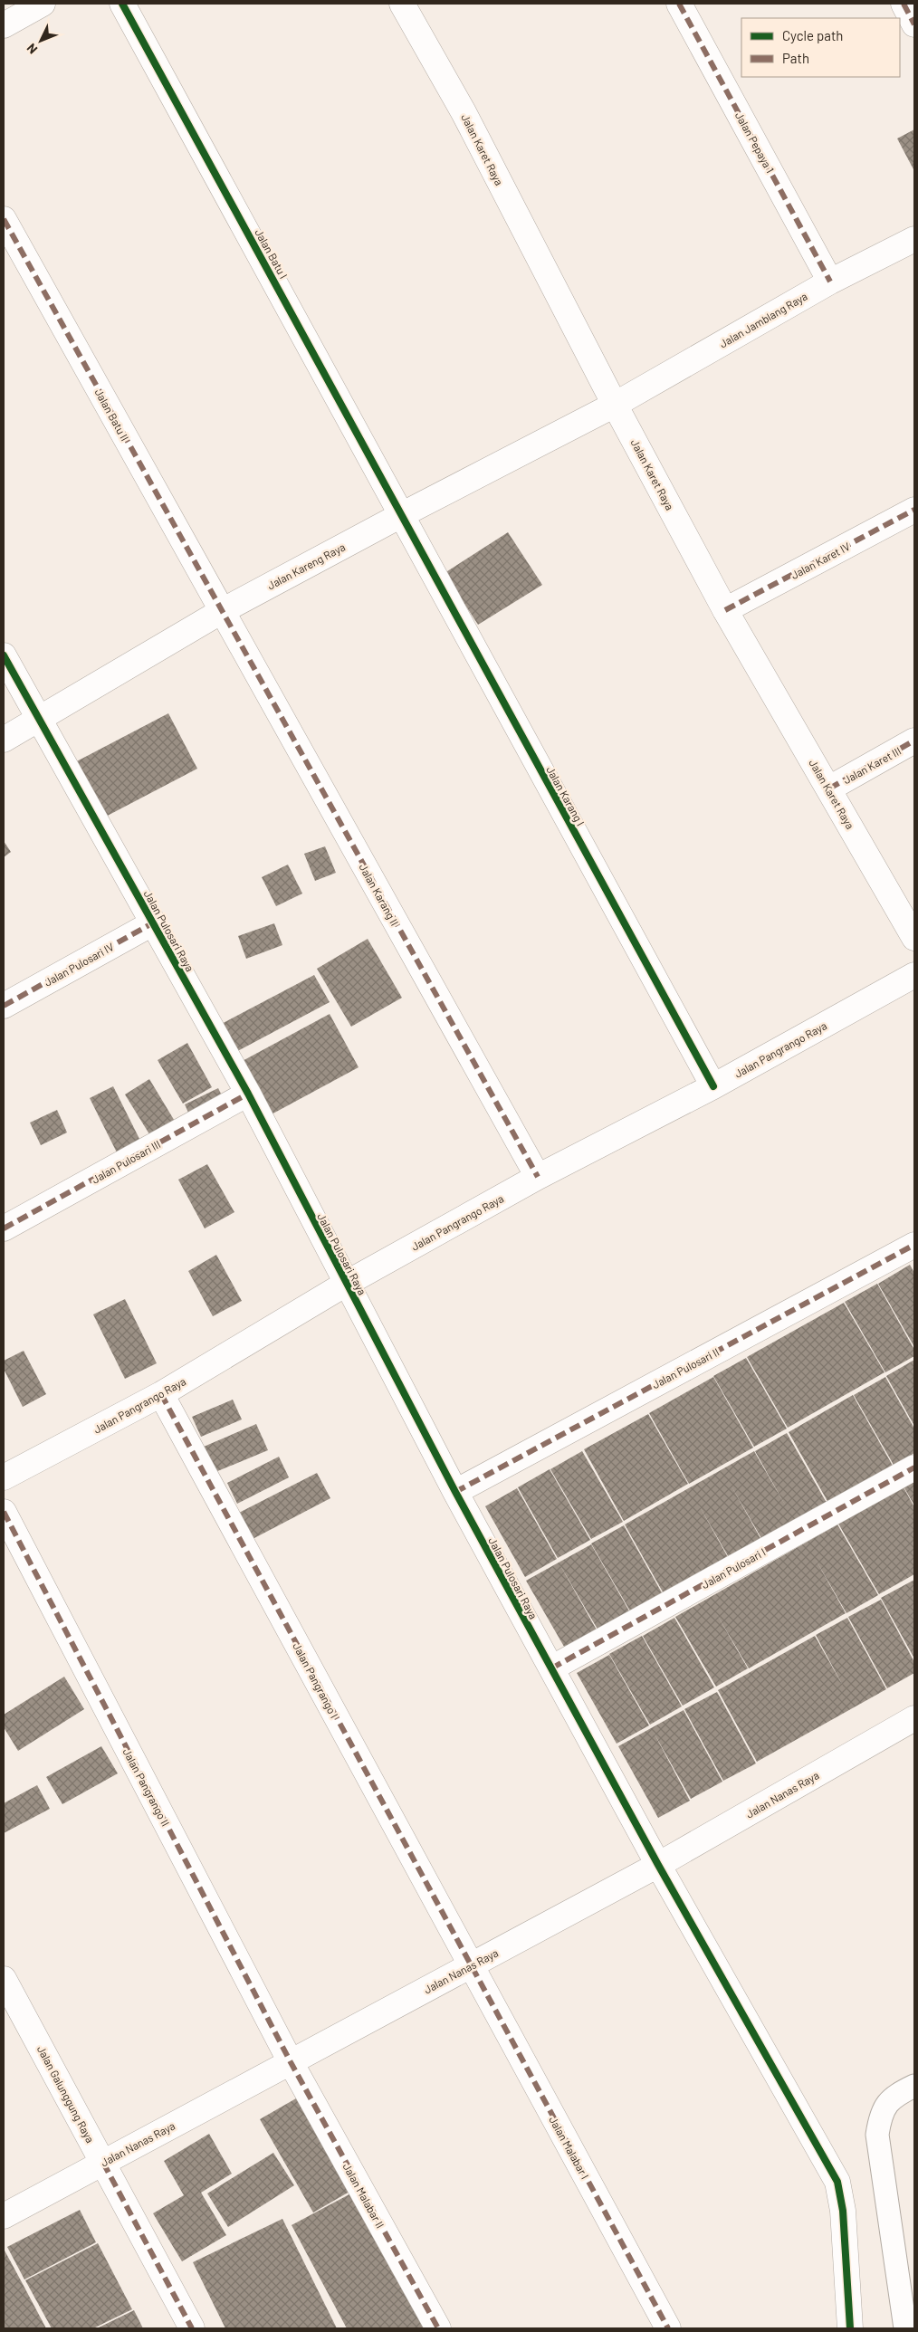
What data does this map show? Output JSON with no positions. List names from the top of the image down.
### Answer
{
  "streets": {
    "street": [
      "Jalan Pepaya 1",
      "Jalan Karet Raya",
      "Jalan Batu I",
      "Jalan Jamblang Raya",
      "Jalan Batu II",
      "Jalan Karet IV",
      "Jalan Kareng Raya",
      "Jalan Karet III",
      "Jalan Karang I",
      "Jalan Karang II",
      "Jalan Pulosari Raya",
      "Jalan Pulosari IV",
      "Jalan Pangrango Raya",
      "Jalan Pulosari III",
      "Jalan Pulosari II",
      "Jalan Pulosari I",
      "Jalan Pangrango I",
      "Jalan Pangrango II",
      "Jalan Nanas Raya",
      "Jalan Galunggung Raya",
      "Jalan Malabar I",
      "Jalan Malabar II"
    ]
  },
  "crossings": [
    ["Jalan Pepaya 1", "Jalan Jamblang Raya"],
    ["Jalan Karet Raya", "Jalan Jamblang Raya"],
    ["Jalan Karet Raya", "Jalan Karet IV"],
    ["Jalan Karet Raya", "Jalan Kareng Raya"],
    ["Jalan Karet Raya", "Jalan Karet III"],
    ["Jalan Batu I", "Jalan Kareng Raya"],
    ["Jalan Batu I", "Jalan Karang I"],
    ["Jalan Jamblang Raya", "Jalan Kareng Raya"],
    ["Jalan Batu II", "Jalan Kareng Raya"],
    ["Jalan Batu II", "Jalan Karang II"],
    ["Jalan Kareng Raya", "Jalan Karang I"],
    ["Jalan Kareng Raya", "Jalan Karang II"],
    ["Jalan Kareng Raya", "Jalan Pulosari Raya"],
    ["Jalan Karang I", "Jalan Pangrango Raya"],
    ["Jalan Karang II", "Jalan Pangrango Raya"],
    ["Jalan Pulosari Raya", "Jalan Pulosari IV"],
    ["Jalan Pulosari Raya", "Jalan Pangrango Raya"],
    ["Jalan Pulosari Raya", "Jalan Pulosari III"],
    ["Jalan Pulosari Raya", "Jalan Pulosari II"],
    ["Jalan Pulosari Raya", "Jalan Pulosari I"],
    ["Jalan Pulosari Raya", "Jalan Nanas Raya"],
    ["Jalan Pangrango Raya", "Jalan Pangrango I"],
    ["Jalan Pangrango I", "Jalan Nanas Raya"],
    ["Jalan Pangrango I", "Jalan Malabar I"],
    ["Jalan Pangrango II", "Jalan Nanas Raya"],
    ["Jalan Pangrango II", "Jalan Malabar II"],
    ["Jalan Nanas Raya", "Jalan Galunggung Raya"],
    ["Jalan Nanas Raya", "Jalan Malabar I"],
    ["Jalan Nanas Raya", "Jalan Malabar II"]
  ],
  "legend": ["Cycle path", "Path"],
  "north": "bottom left"
}
